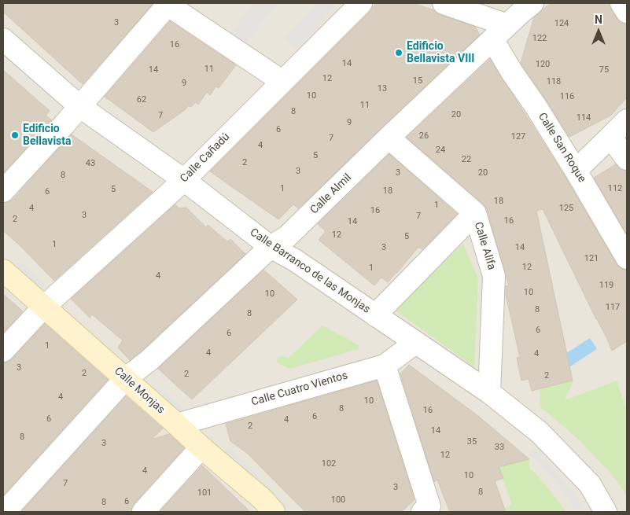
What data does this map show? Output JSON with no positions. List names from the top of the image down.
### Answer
{
  "streets": {
    "street": [
      "Calle San Roque",
      "Calle Cañadú",
      "Calle Almil",
      "Calle Alifa",
      "Calle Barranco de las Monjas",
      "Calle Cuatro Vientos",
      "Calle Monjas"
    ]
  },
  "crossings": [
    ["Calle San Roque", "Calle Almil"],
    ["Calle Cañadú", "Calle Barranco de las Monjas"],
    ["Calle Cañadú", "Calle Monjas"],
    ["Calle Almil", "Calle Alifa"],
    ["Calle Almil", "Calle Barranco de las Monjas"],
    ["Calle Almil", "Calle Monjas"],
    ["Calle Alifa", "Calle Barranco de las Monjas"],
    ["Calle Barranco de las Monjas", "Calle Cuatro Vientos"],
    ["Calle Cuatro Vientos", "Calle Monjas"]
  ],
  "places": ["Edificio Bellavista VIII", "Edificio Bellavista"],
  "house_numbers": [
    "3",
    "124",
    "122",
    "16",
    "14",
    "120",
    "11",
    "14",
    "75",
    "12",
    "15",
    "118",
    "9",
    "13",
    "10",
    "116",
    "62",
    "11",
    "8",
    "20",
    "7",
    "114",
    "9",
    "6",
    "26",
    "127",
    "7",
    "4",
    "24",
    "5",
    "22",
    "2",
    "43",
    "3",
    "3",
    "20",
    "8",
    "1",
    "112",
    "5",
    "18",
    "6",
    "18",
    "1",
    "4",
    "125",
    "16",
    "3",
    "7",
    "2",
    "16",
    "14",
    "12",
    "5",
    "1",
    "3",
    "14",
    "121",
    "12",
    "1",
    "4",
    "119",
    "10",
    "10",
    "117",
    "8",
    "8",
    "6",
    "6",
    "1",
    "4",
    "4",
    "3",
    "2",
    "2",
    "2",
    "4",
    "10",
    "8",
    "16",
    "6",
    "6",
    "4",
    "2",
    "14",
    "8",
    "35",
    "3",
    "33",
    "12",
    "102",
    "4",
    "10",
    "7",
    "3",
    "8",
    "101",
    "100",
    "6",
    "8"
  ],
  "north": "top"
}
